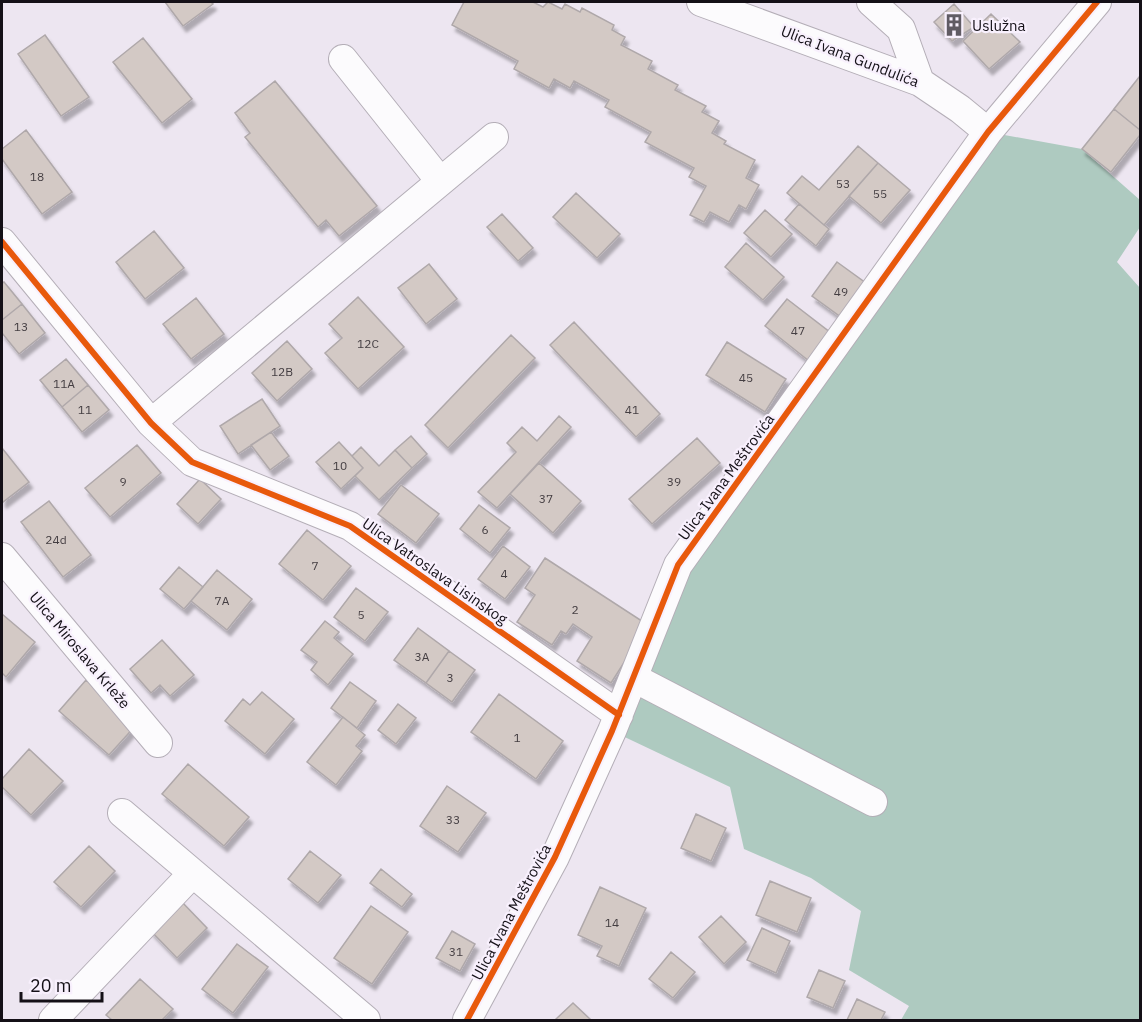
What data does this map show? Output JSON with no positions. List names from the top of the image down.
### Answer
{
  "streets": {
    "street": [
      "Ulica Ivana Gundulića",
      "Ulica Ivana Meštrovića",
      "Ulica Vatroslava Lisinskog",
      "Ulica Miroslava Krleže"
    ]
  },
  "crossings": [
    ["Ulica Ivana Gundulića", "Ulica Ivana Meštrovića"],
    ["Ulica Ivana Meštrovića", "Ulica Vatroslava Lisinskog"]
  ],
  "places": {
    "building": ["Uslužna"]
  },
  "house_numbers": [
    "18",
    "53",
    "55",
    "49",
    "13",
    "47",
    "12C",
    "12B",
    "45",
    "11A",
    "11",
    "41",
    "10",
    "9",
    "39",
    "37",
    "6",
    "24d",
    "7",
    "4",
    "7A",
    "2",
    "5",
    "3A",
    "3",
    "1",
    "33",
    "14",
    "31"
  ],
  "scale_bar": "20 m"
}
